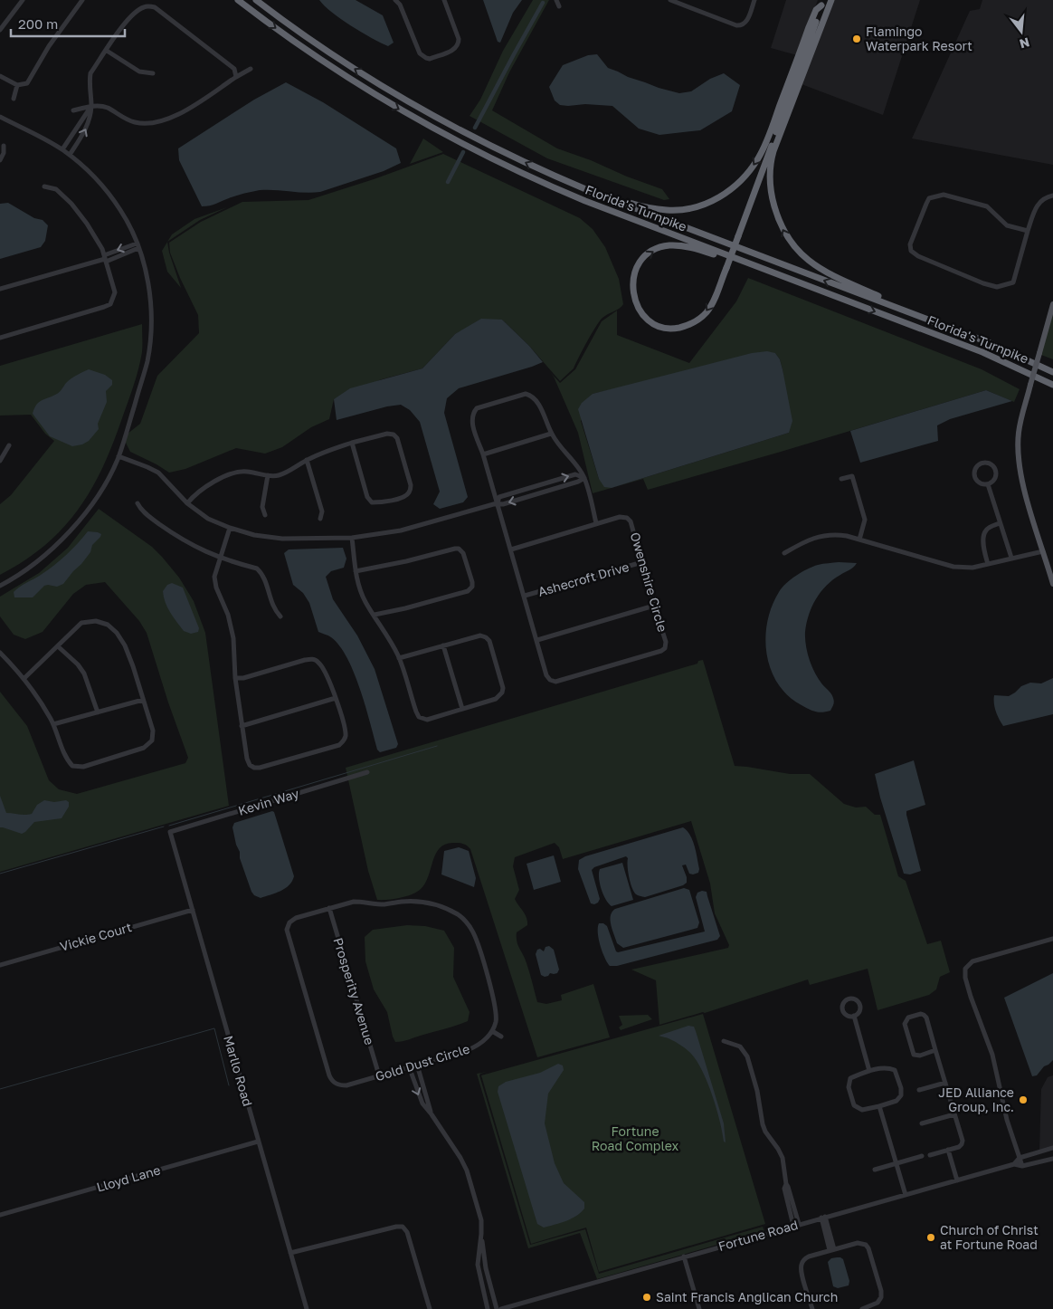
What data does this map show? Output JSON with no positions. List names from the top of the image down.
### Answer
{
  "streets": {
    "highway": ["Florida's Turnpike"],
    "street": [
      "Ashecroft Drive",
      "Owenshire Circle",
      "Kevin Way",
      "Vickie Court",
      "Prosperity Avenue",
      "Gold Dust Circle",
      "Marllo Road",
      "Lloyd Lane",
      "Fortune Road"
    ]
  },
  "crossings": [
    ["Ashecroft Drive", "Owenshire Circle"],
    ["Kevin Way", "Marllo Road"],
    ["Vickie Court", "Marllo Road"],
    ["Prosperity Avenue", "Gold Dust Circle"],
    ["Marllo Road", "Lloyd Lane"]
  ],
  "parks": ["Fortune Road Complex"],
  "places": [
    "Flamingo Waterpark Resort",
    "JED Alliance Group, Inc.",
    "Church of Christ at Fortune Road",
    "Saint Francis Anglican Church"
  ],
  "scale_bar": "200 m",
  "north": "bottom"
}
